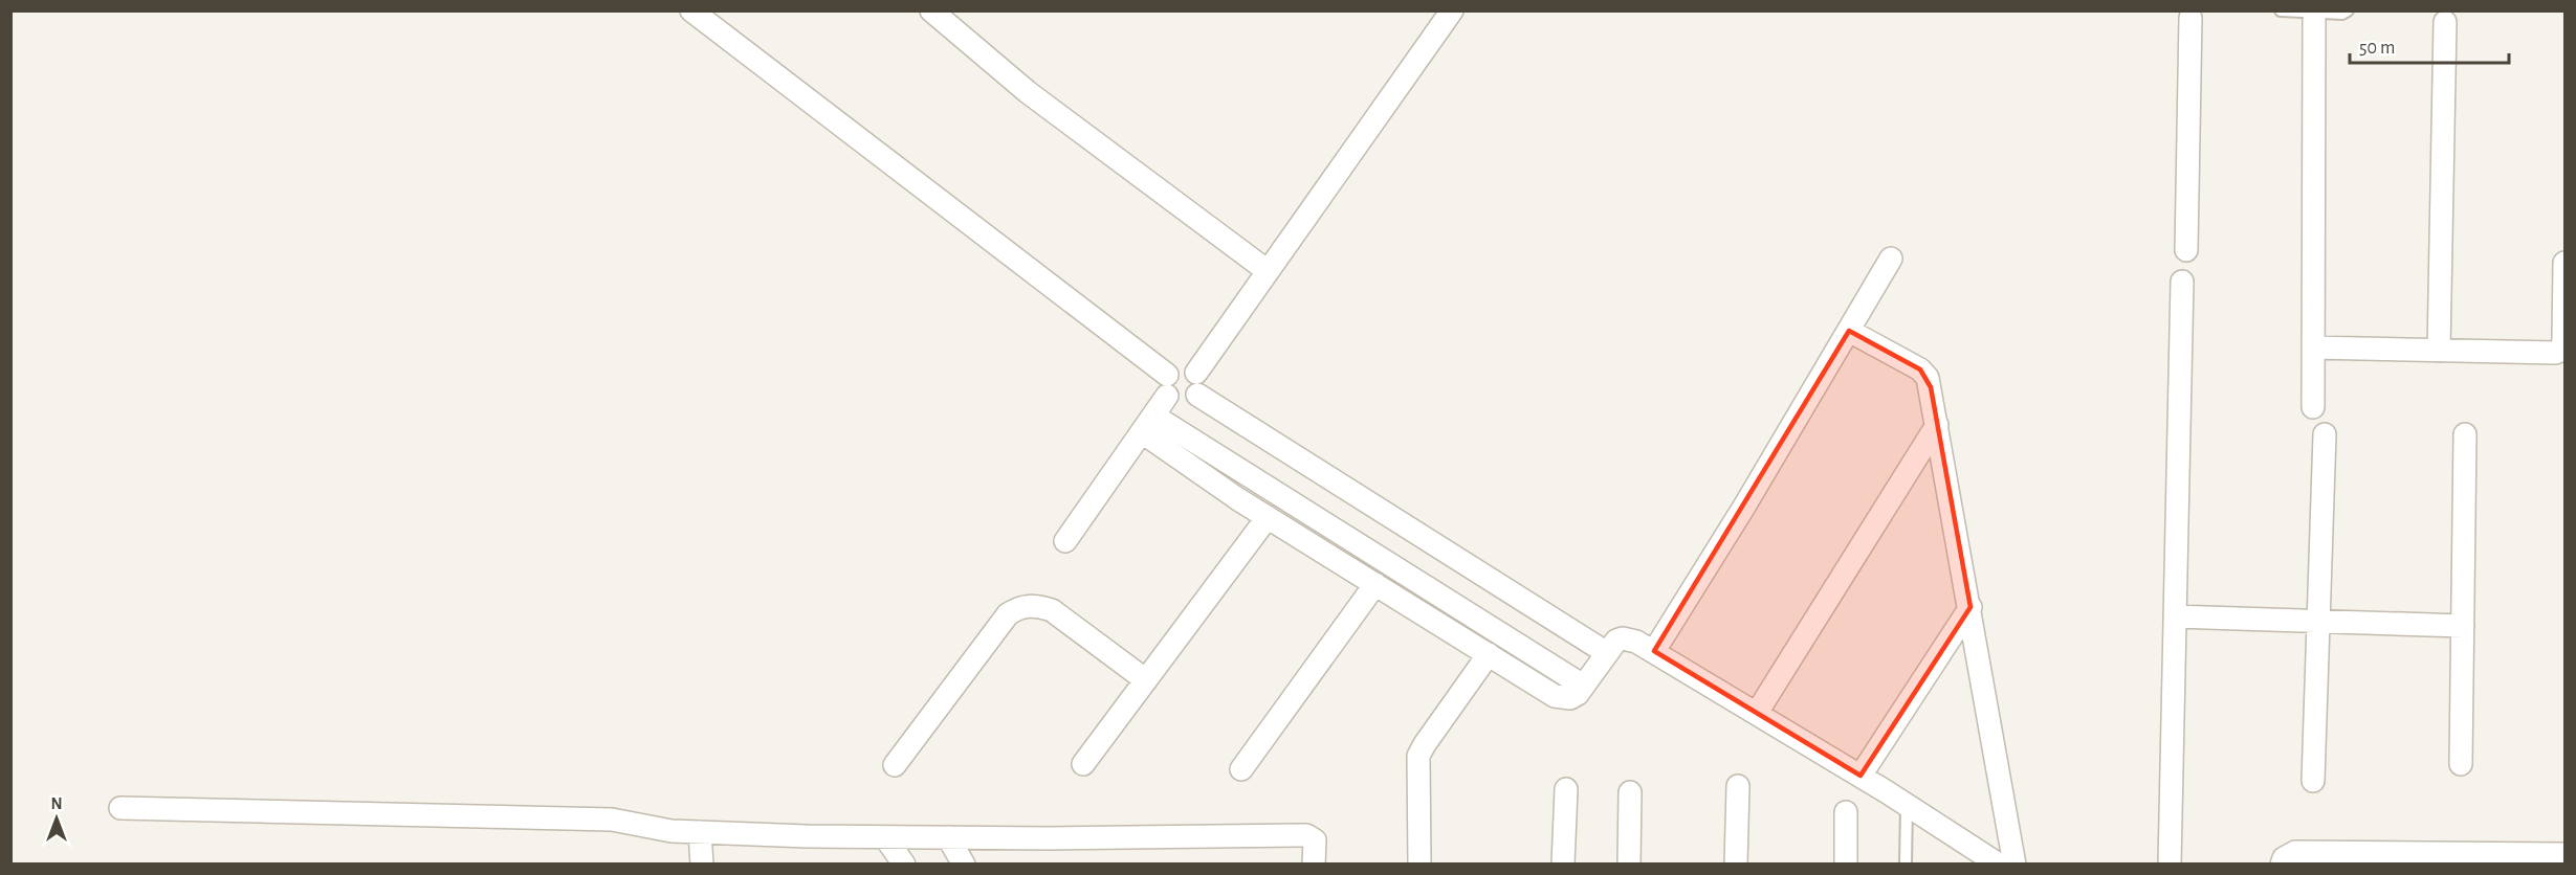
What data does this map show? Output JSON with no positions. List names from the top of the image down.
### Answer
{
  "scale_bar": "50 m",
  "north": "top"
}
